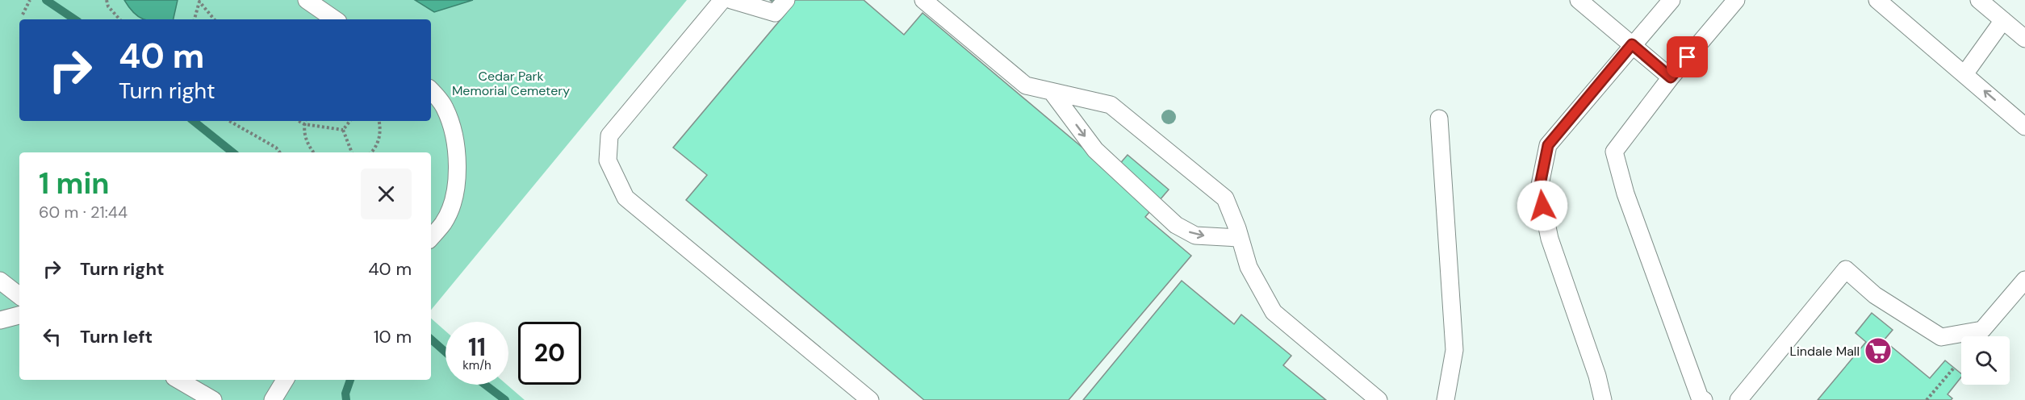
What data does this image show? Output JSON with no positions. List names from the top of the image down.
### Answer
{
  "parks": ["Cedar Park Memorial Cemetery"],
  "places": {
    "supermarket": ["Lindale Mall"]
  },
  "page": {
    "turn": ["40 m", "Turn right"],
    "heading": ["1 min", "60 m · 21:44"],
    "list": [
      {
        "name": "Turn right",
        "value": "40 m"
      },
      {
        "name": "Turn left",
        "value": "10 m"
      }
    ],
    "speed": "11 km/h",
    "limit": "20"
  }
}
